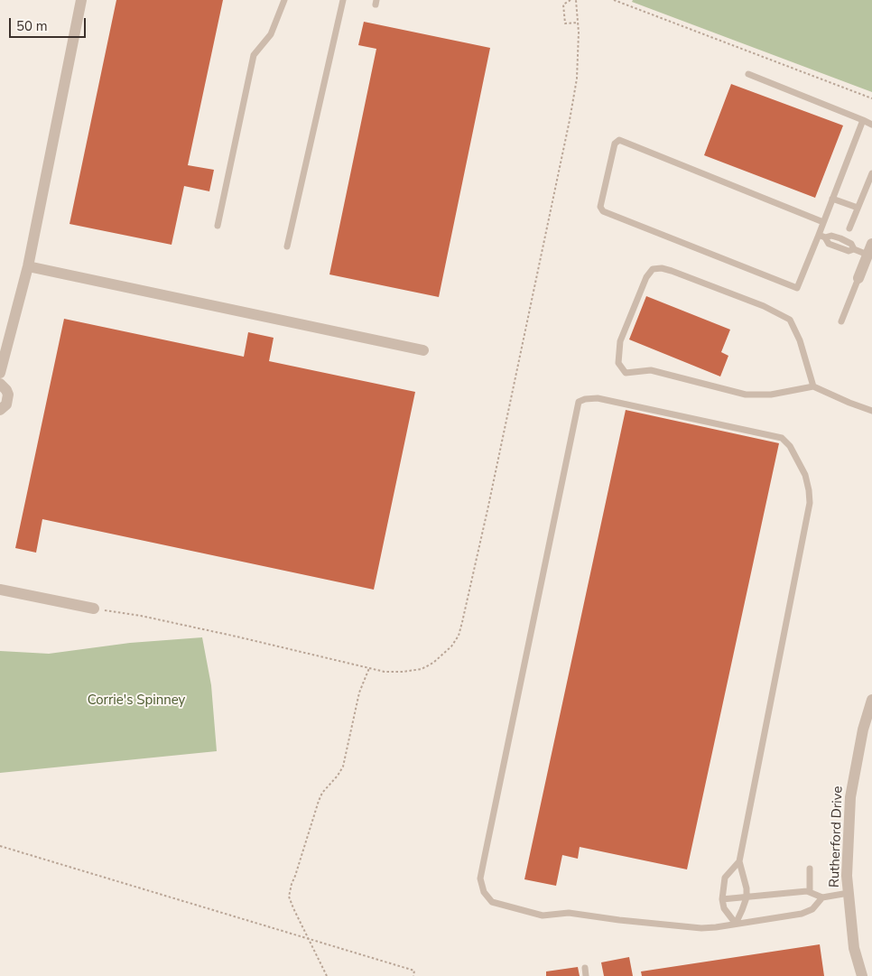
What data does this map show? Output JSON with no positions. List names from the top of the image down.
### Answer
{
  "streets": {
    "street": ["Rutherford Drive"]
  },
  "parks": ["Corrie's Spinney"],
  "scale_bar": "50 m"
}
